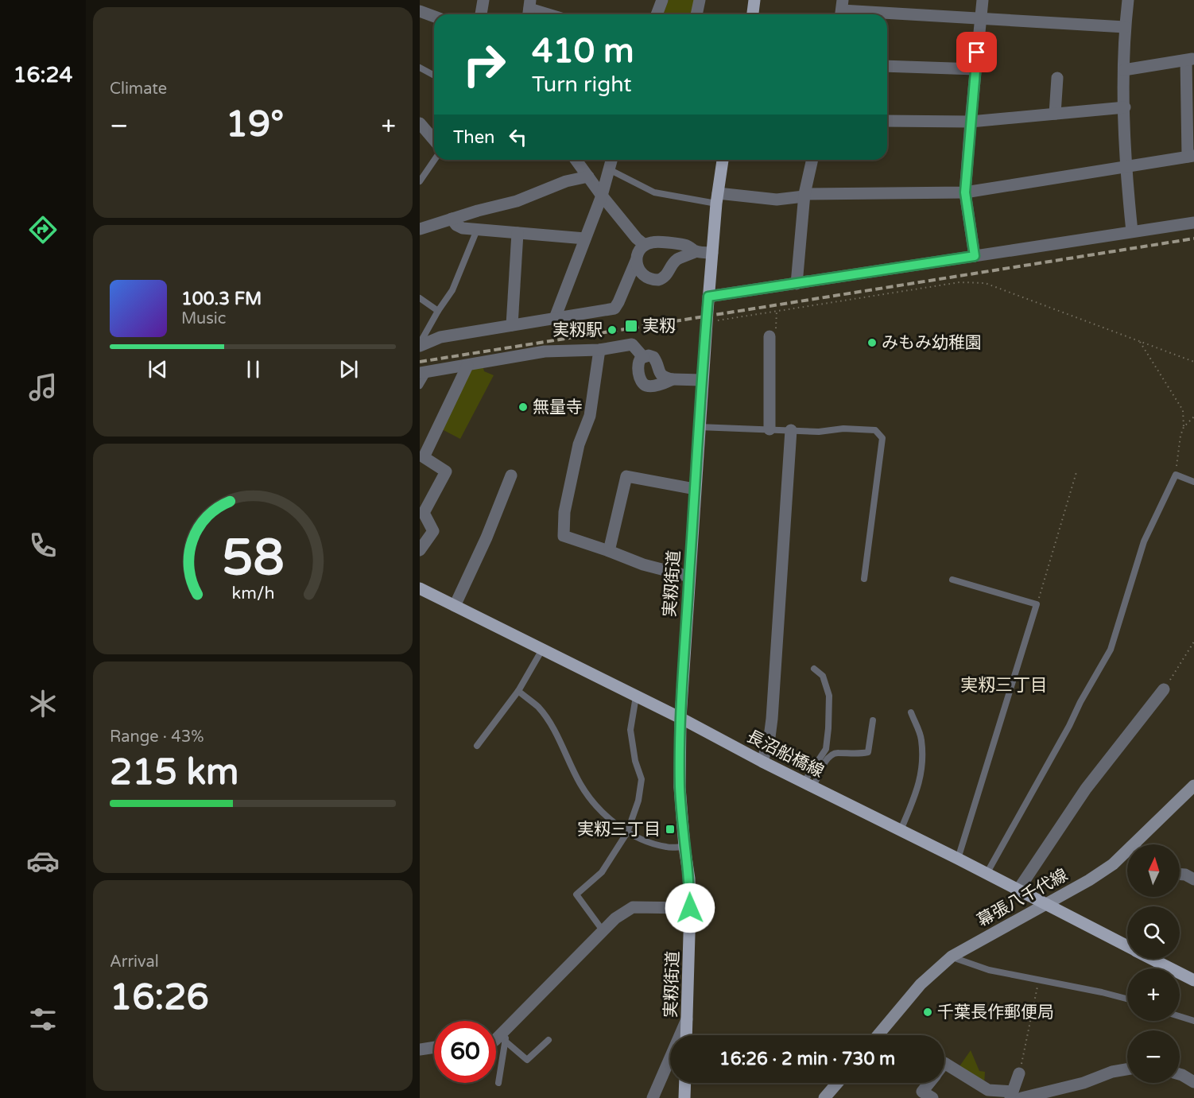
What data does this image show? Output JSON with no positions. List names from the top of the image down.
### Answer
{
  "streets": {
    "main road": ["実籾街道", "長沼船橋線", "幕張八千代線"]
  },
  "crossings": [
    ["実籾街道", "長沼船橋線"],
    ["長沼船橋線", "幕張八千代線"]
  ],
  "districts": ["実籾三丁目"],
  "places": {
    "transit": ["実籾", "実籾三丁目"],
    "other": [
      "実籾駅",
      "みもみ幼稚園",
      "無量寺",
      "千葉長作郵便局"
    ]
  },
  "north": "top",
  "page": {
    "tabs": "16:24",
    "tile": [
      "Climate",
      ["Range · 43%", "215 km"],
      ["Arrival", "16:26"]
    ],
    "turn": ["410 m", "Turn right"],
    "heat": ["−", "19°", "+"],
    "then": "Then",
    "song": ["100.3 FM", "Music"],
    "map_buttons": ["+", "−"],
    "limit": "60",
    "trip": "16:26 · 2 min · 730 m",
    "gauge": ["58", "km/h"]
  }
}
